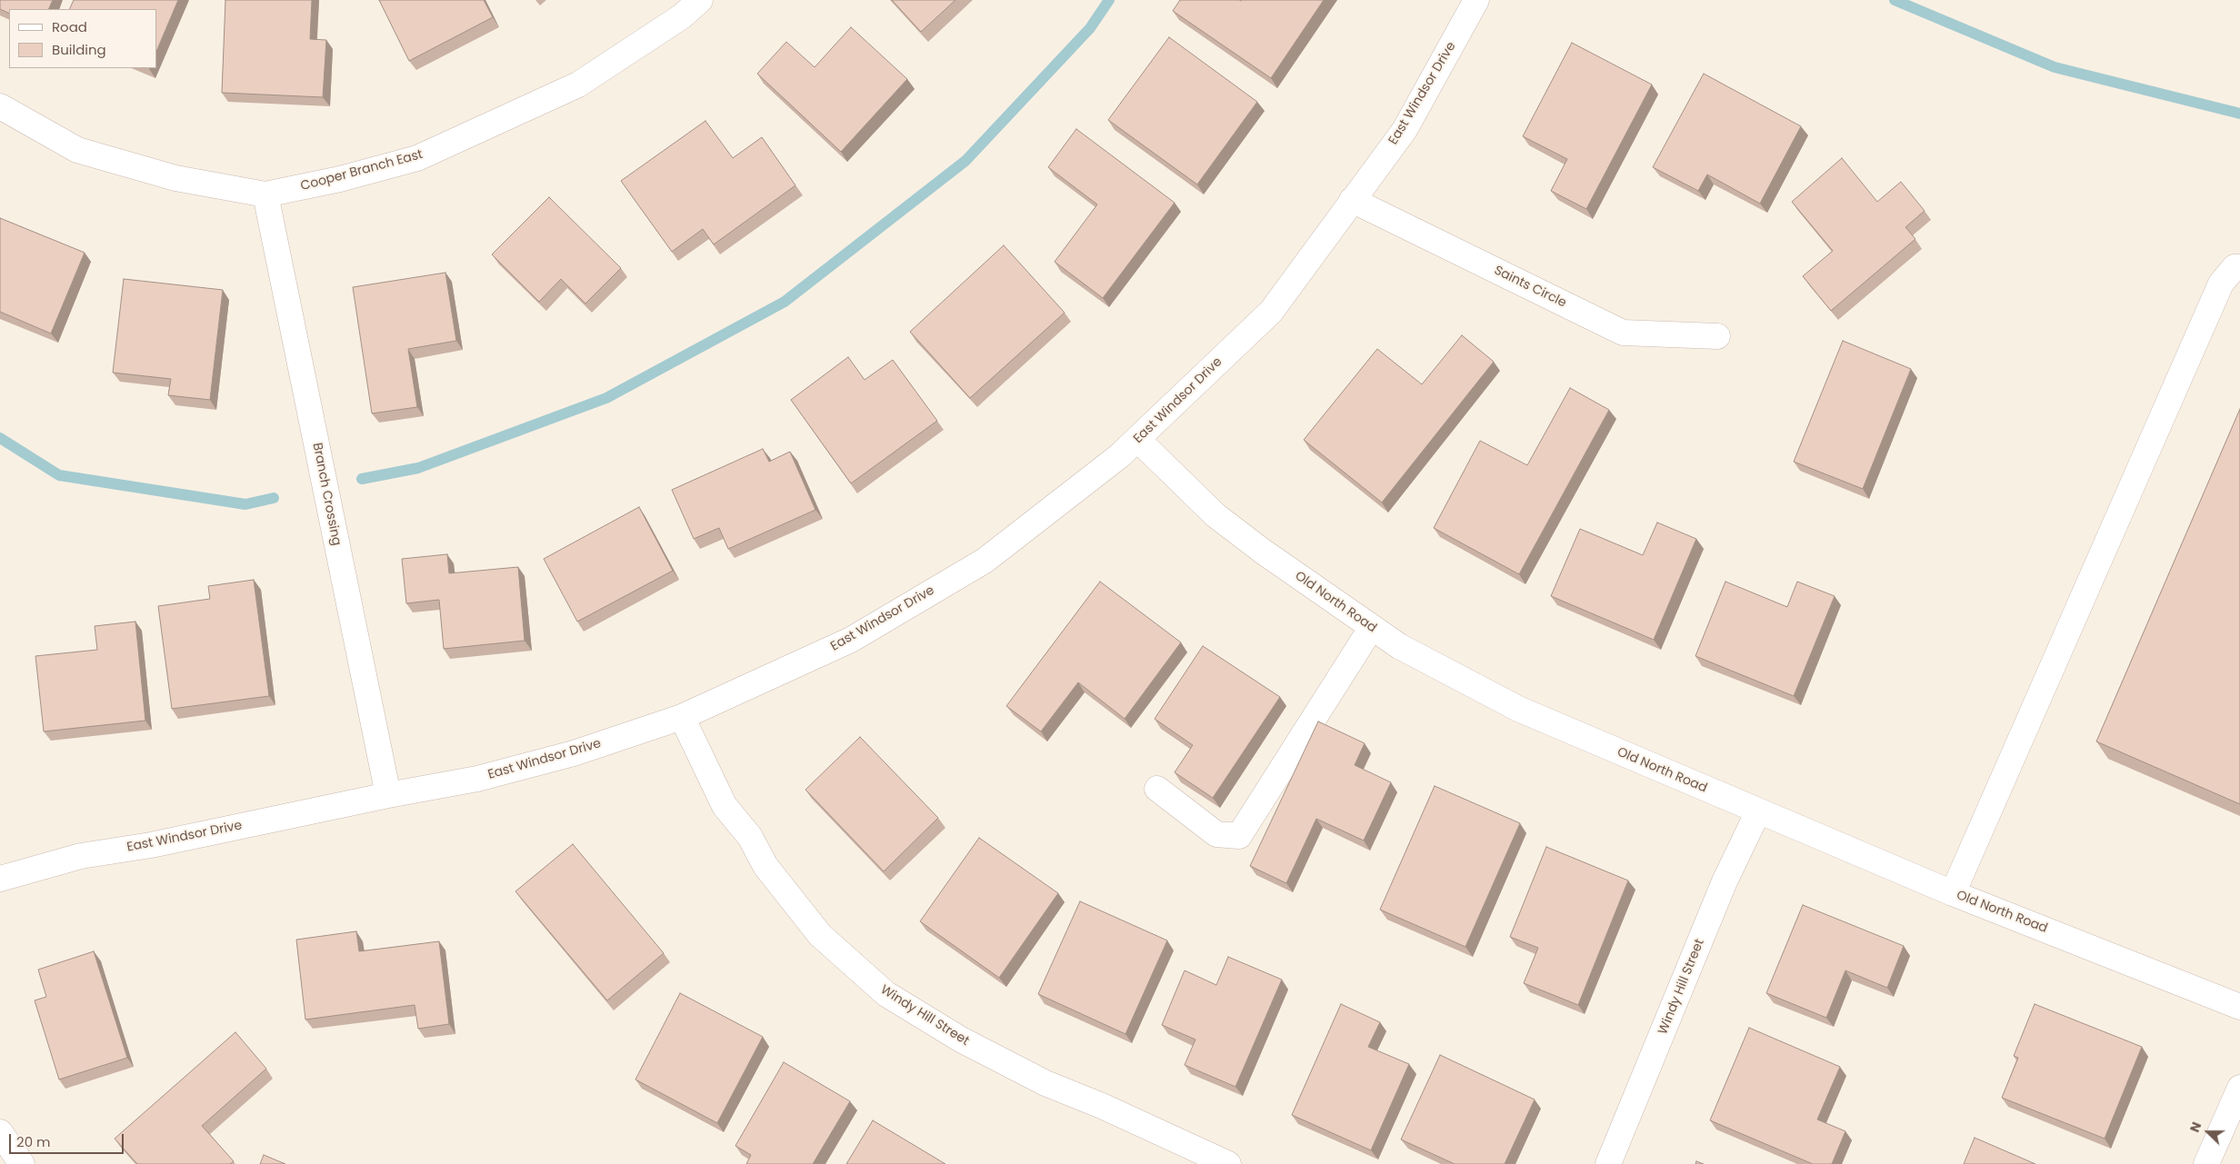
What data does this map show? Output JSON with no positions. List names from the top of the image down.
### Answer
{
  "streets": {
    "street": [
      "East Windsor Drive",
      "Cooper Branch East",
      "Saints Circle",
      "Branch Crossing",
      "Old North Road",
      "Windy Hill Street"
    ]
  },
  "crossings": [
    ["East Windsor Drive", "Saints Circle"],
    ["East Windsor Drive", "Branch Crossing"],
    ["East Windsor Drive", "Old North Road"],
    ["East Windsor Drive", "Windy Hill Street"],
    ["Cooper Branch East", "Branch Crossing"],
    ["Old North Road", "Windy Hill Street"]
  ],
  "legend": ["Road", "Building"],
  "scale_bar": "20 m",
  "north": "left"
}
